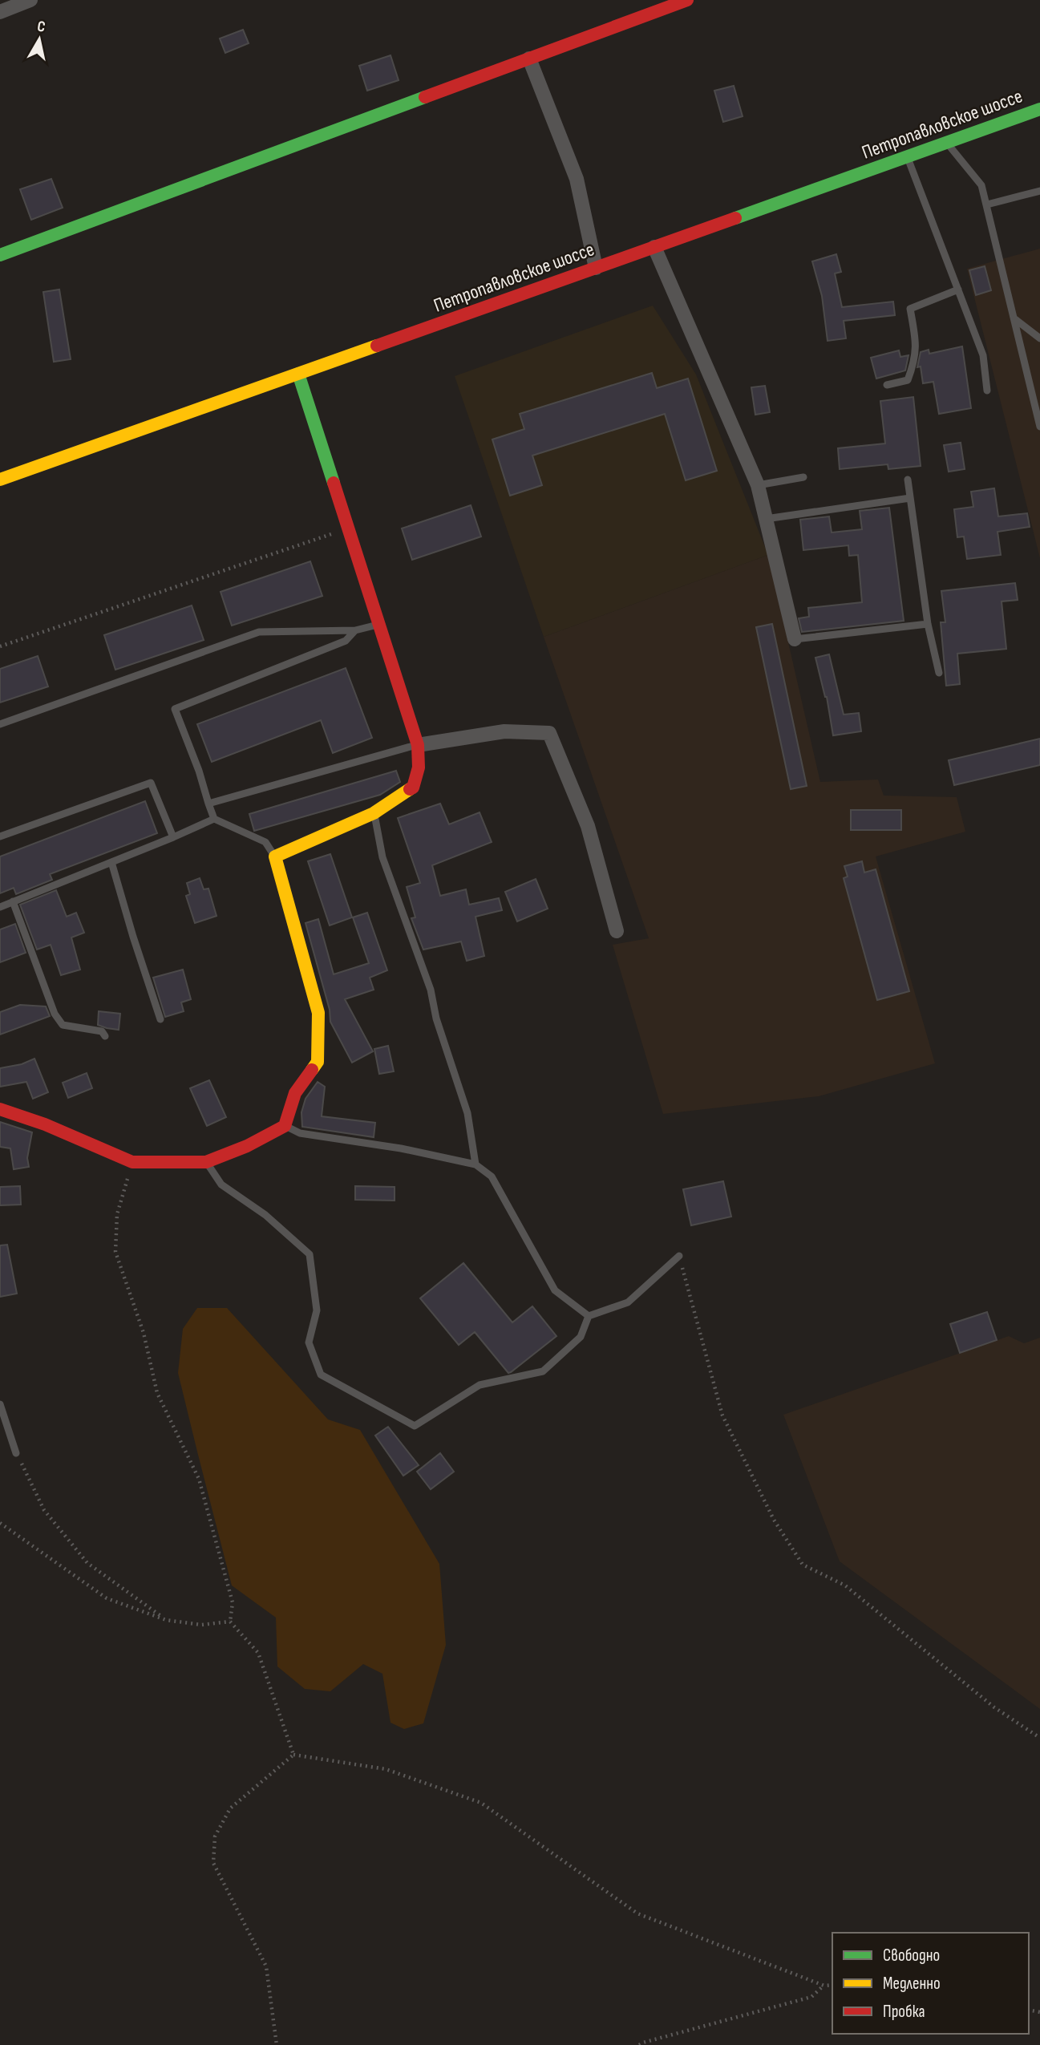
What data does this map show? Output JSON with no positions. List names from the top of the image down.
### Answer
{
  "streets": {
    "street": ["Петропавловское шоссе"]
  },
  "legend": ["Свободно", "Медленно", "Пробка"],
  "north": "top"
}
